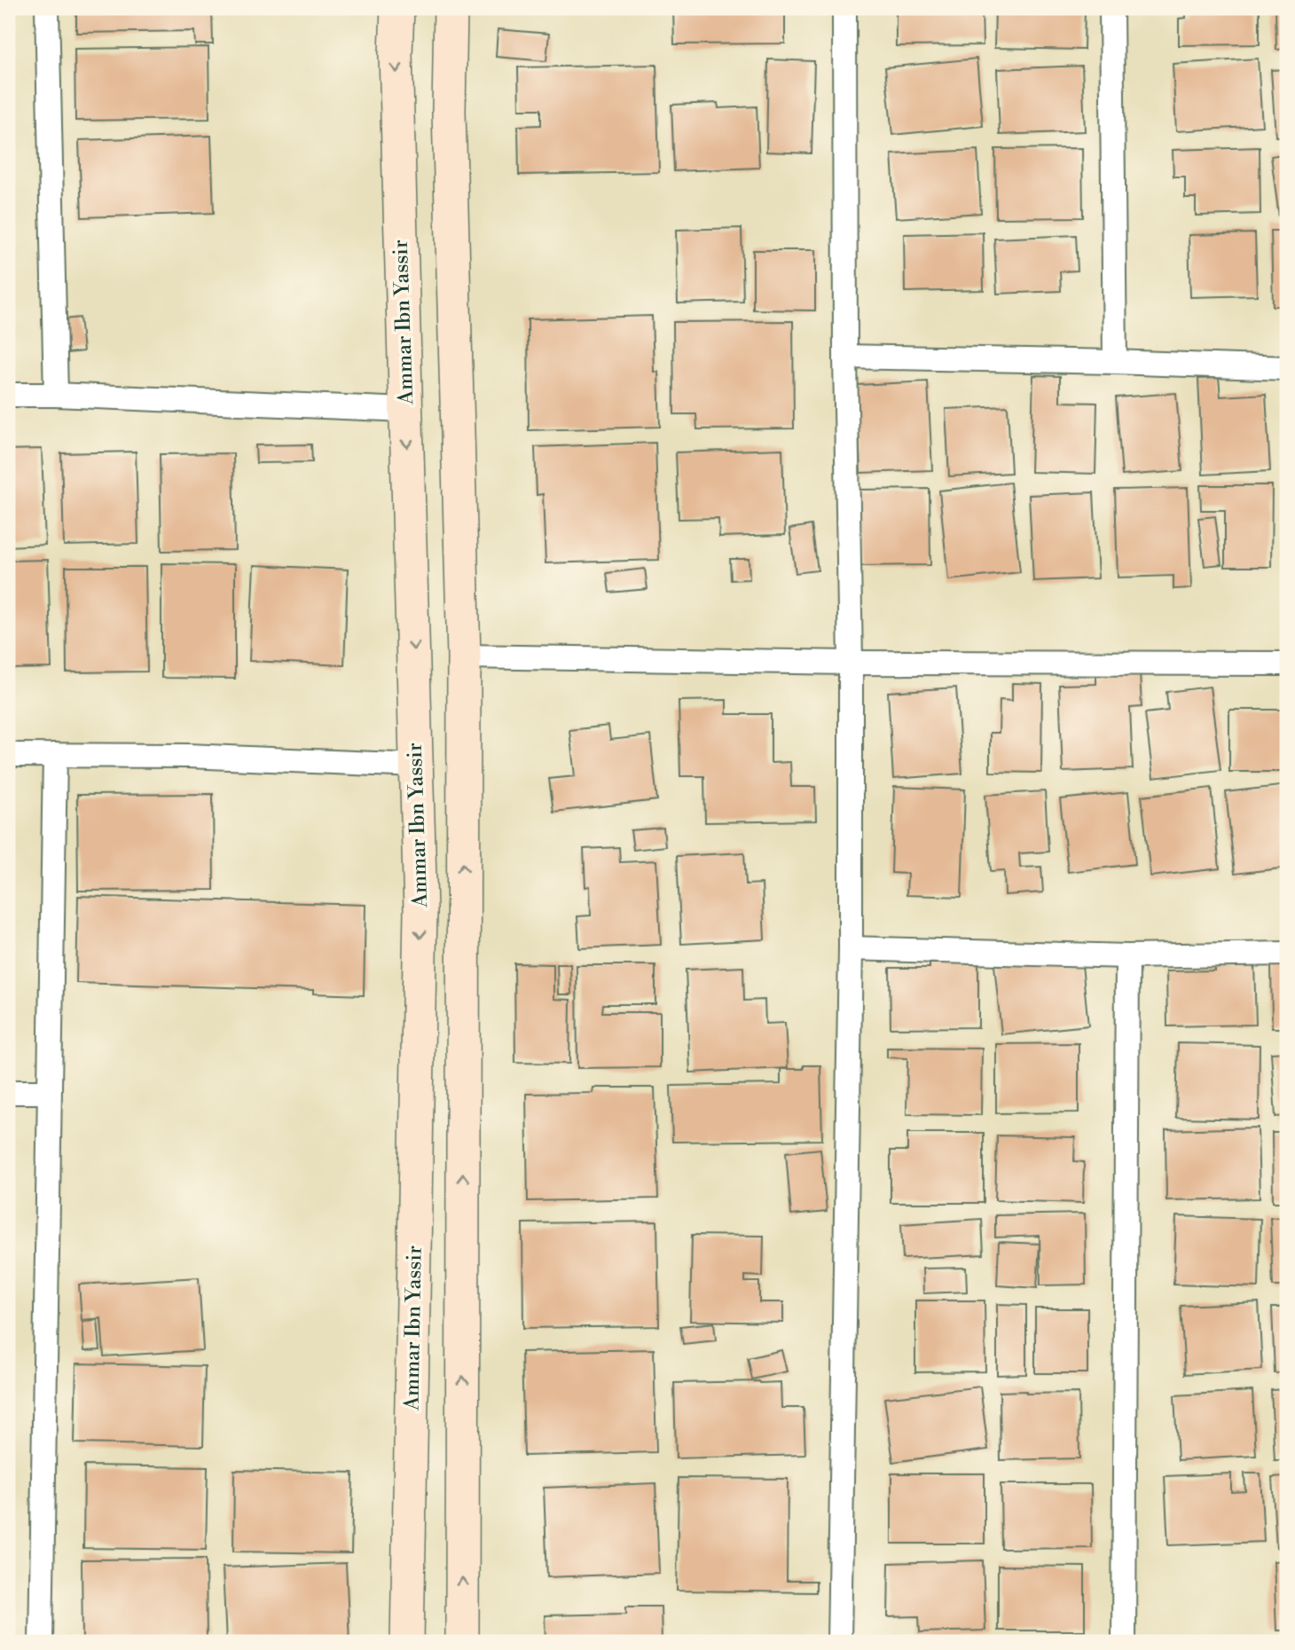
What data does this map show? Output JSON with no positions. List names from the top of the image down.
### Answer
{
  "streets": {
    "street": ["Ammar Ibn Yassir"]
  }
}
